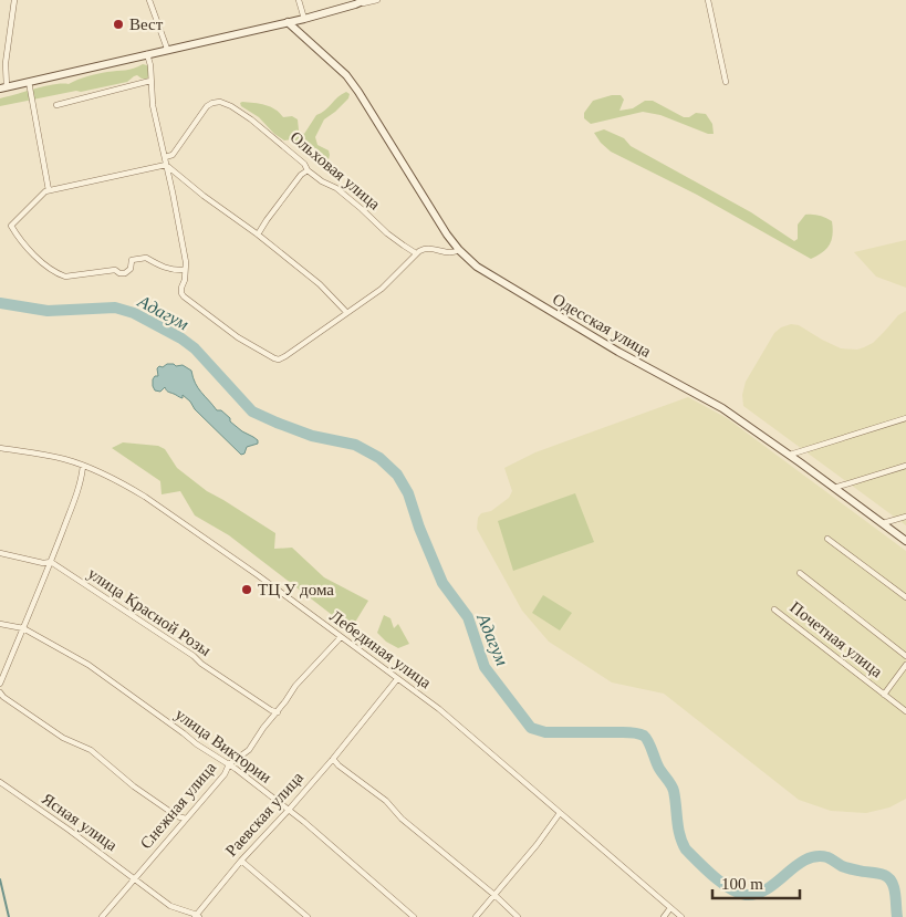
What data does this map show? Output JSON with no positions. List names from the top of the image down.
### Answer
{
  "streets": {
    "main road": ["Одесская улица"],
    "street": [
      "Ольховая улица",
      "улица Красной Розы",
      "Почетная улица",
      "Лебединая улица",
      "улица Виктории",
      "Снежная улица",
      "Раевская улица",
      "Ясная улица"
    ]
  },
  "crossings": [
    ["улица Красной Розы", "Снежная улица"],
    ["Лебединая улица", "Снежная улица"],
    ["Лебединая улица", "Раевская улица"],
    ["улица Виктории", "Снежная улица"],
    ["улица Виктории", "Раевская улица"],
    ["Снежная улица", "Ясная улица"],
    ["Раевская улица", "Ясная улица"]
  ],
  "water": ["Адагум"],
  "places": ["Вест", "ТЦ У дома"],
  "scale_bar": "100 m"
}
